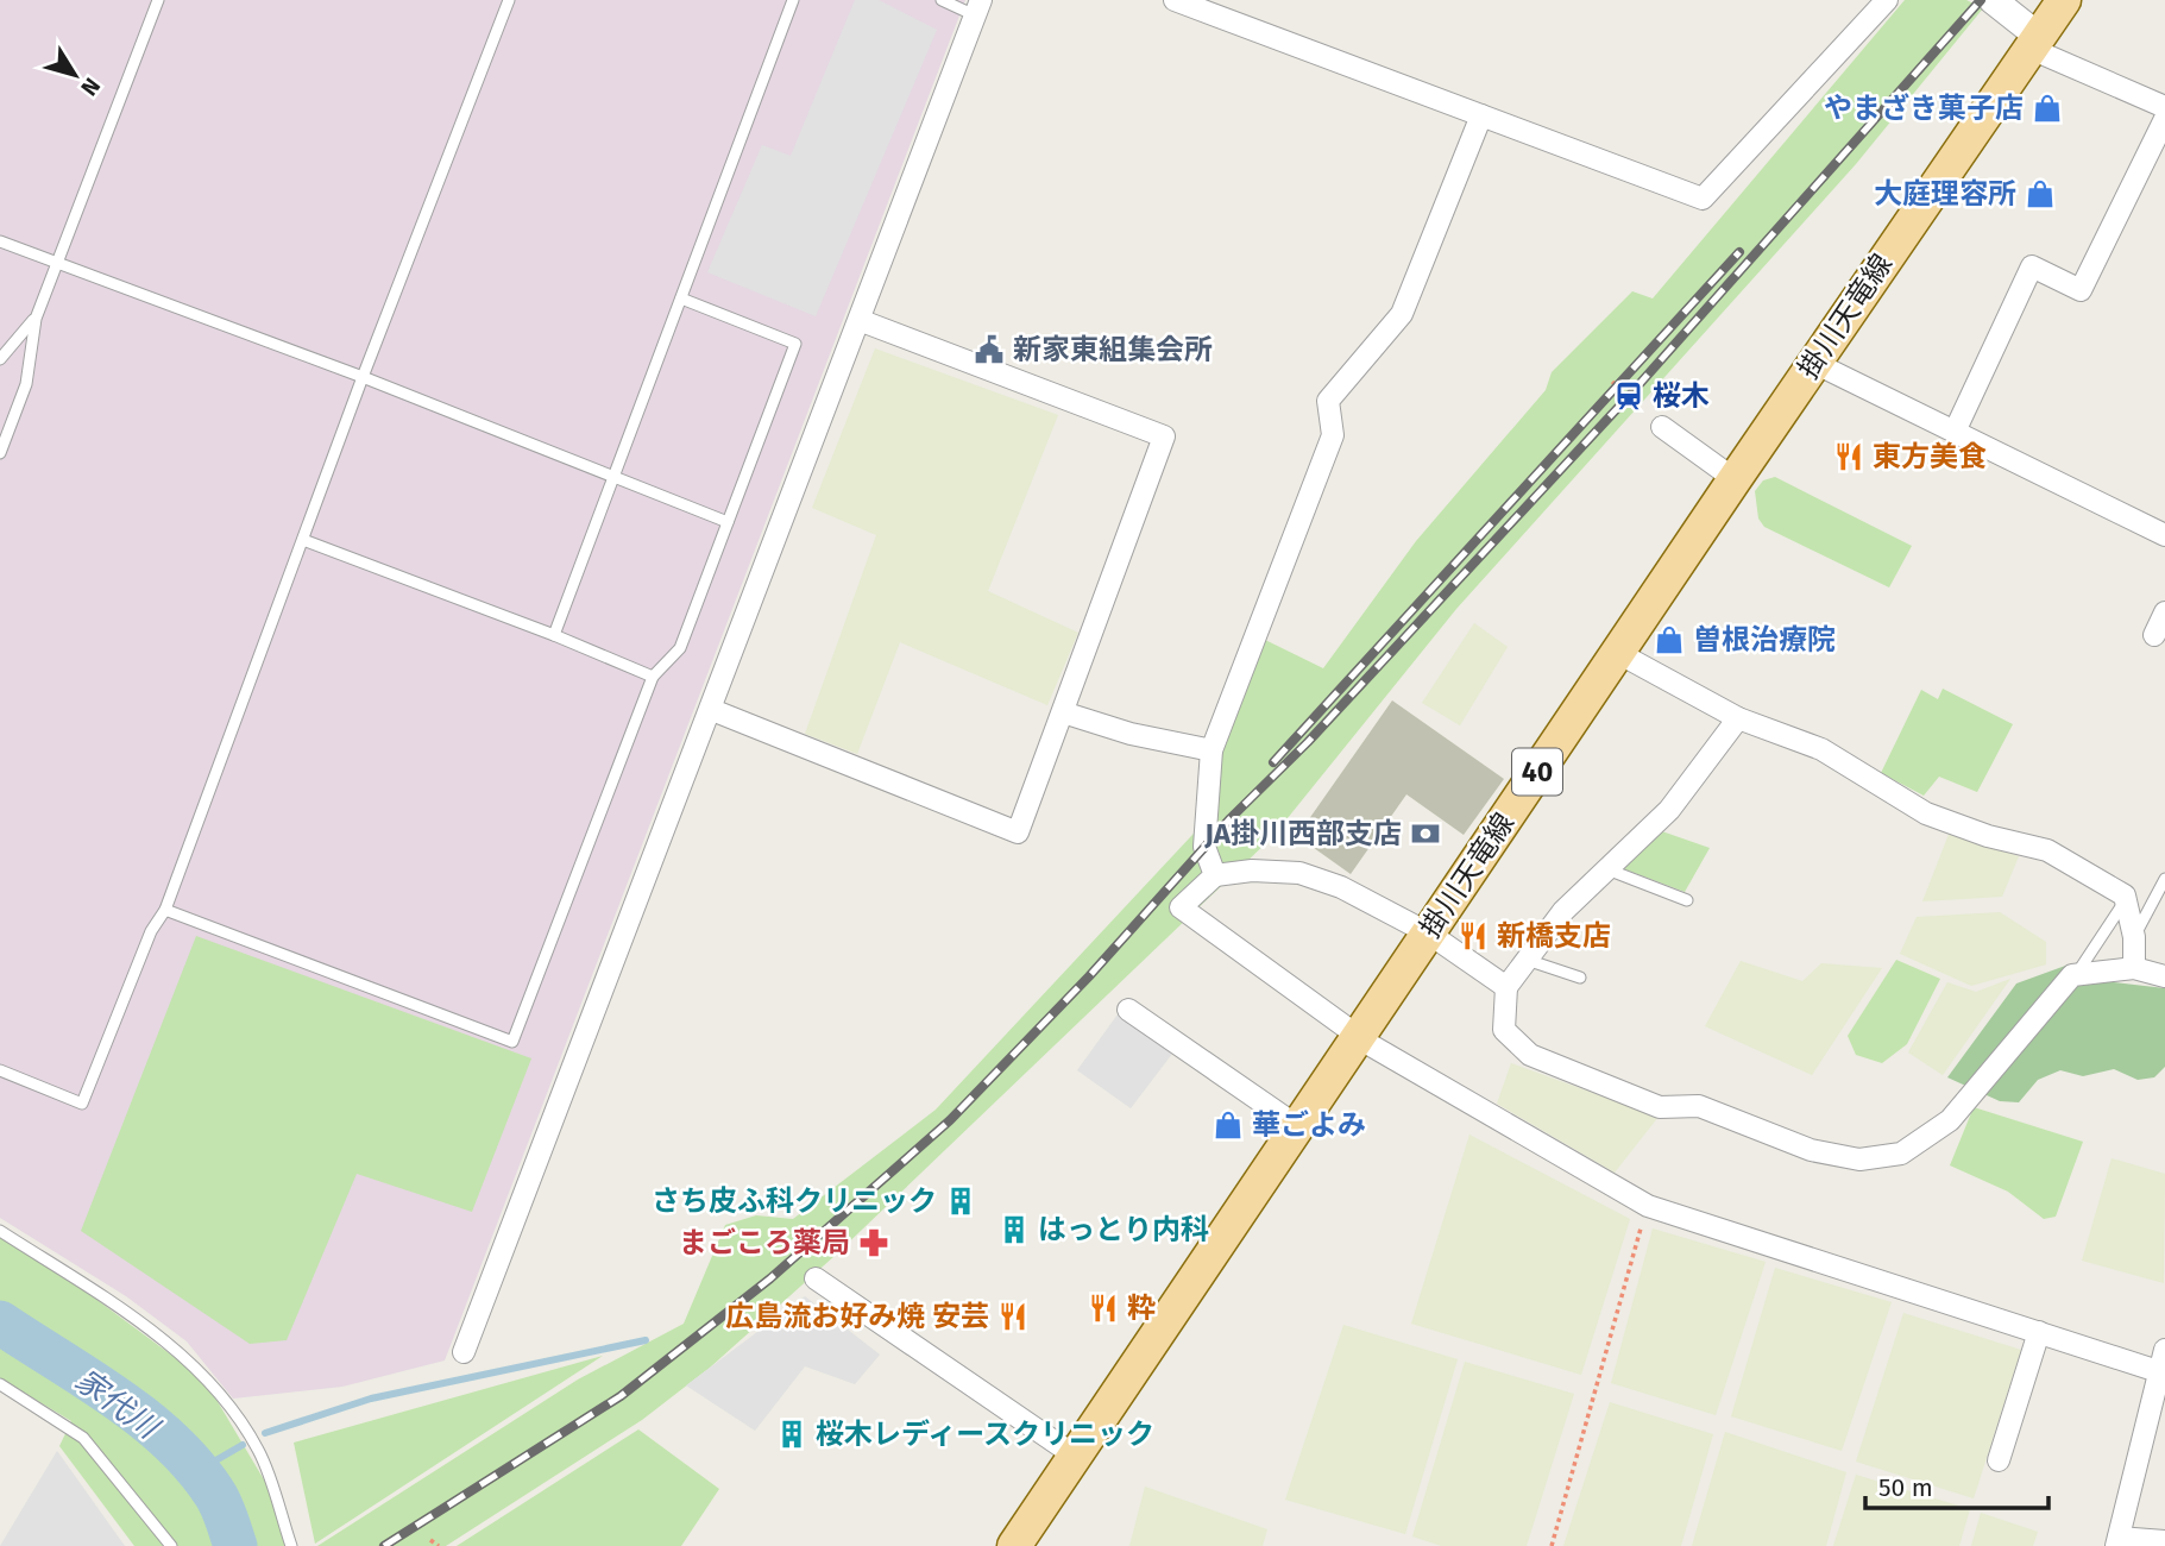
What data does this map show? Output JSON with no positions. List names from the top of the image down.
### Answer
{
  "streets": {
    "main road": ["掛川天竜線", "40"]
  },
  "water": ["家代川"],
  "places": {
    "shop": [
      "やまざき菓子店",
      "大庭理容所",
      "曽根治療院",
      "華ごよみ"
    ],
    "public building": ["新家東組集会所"],
    "station": ["桜木"],
    "restaurant": [
      "東方美食",
      "新橋支店",
      "粋",
      "広島流お好み焼 安芸"
    ],
    "bank": ["JA掛川西部支店"],
    "building": ["さち皮ふ科クリニック", "はっとり内科", "桜木レディースクリニック"],
    "pharmacy": ["まごころ薬局"]
  },
  "scale_bar": "50 m",
  "north": "bottom right"
}
